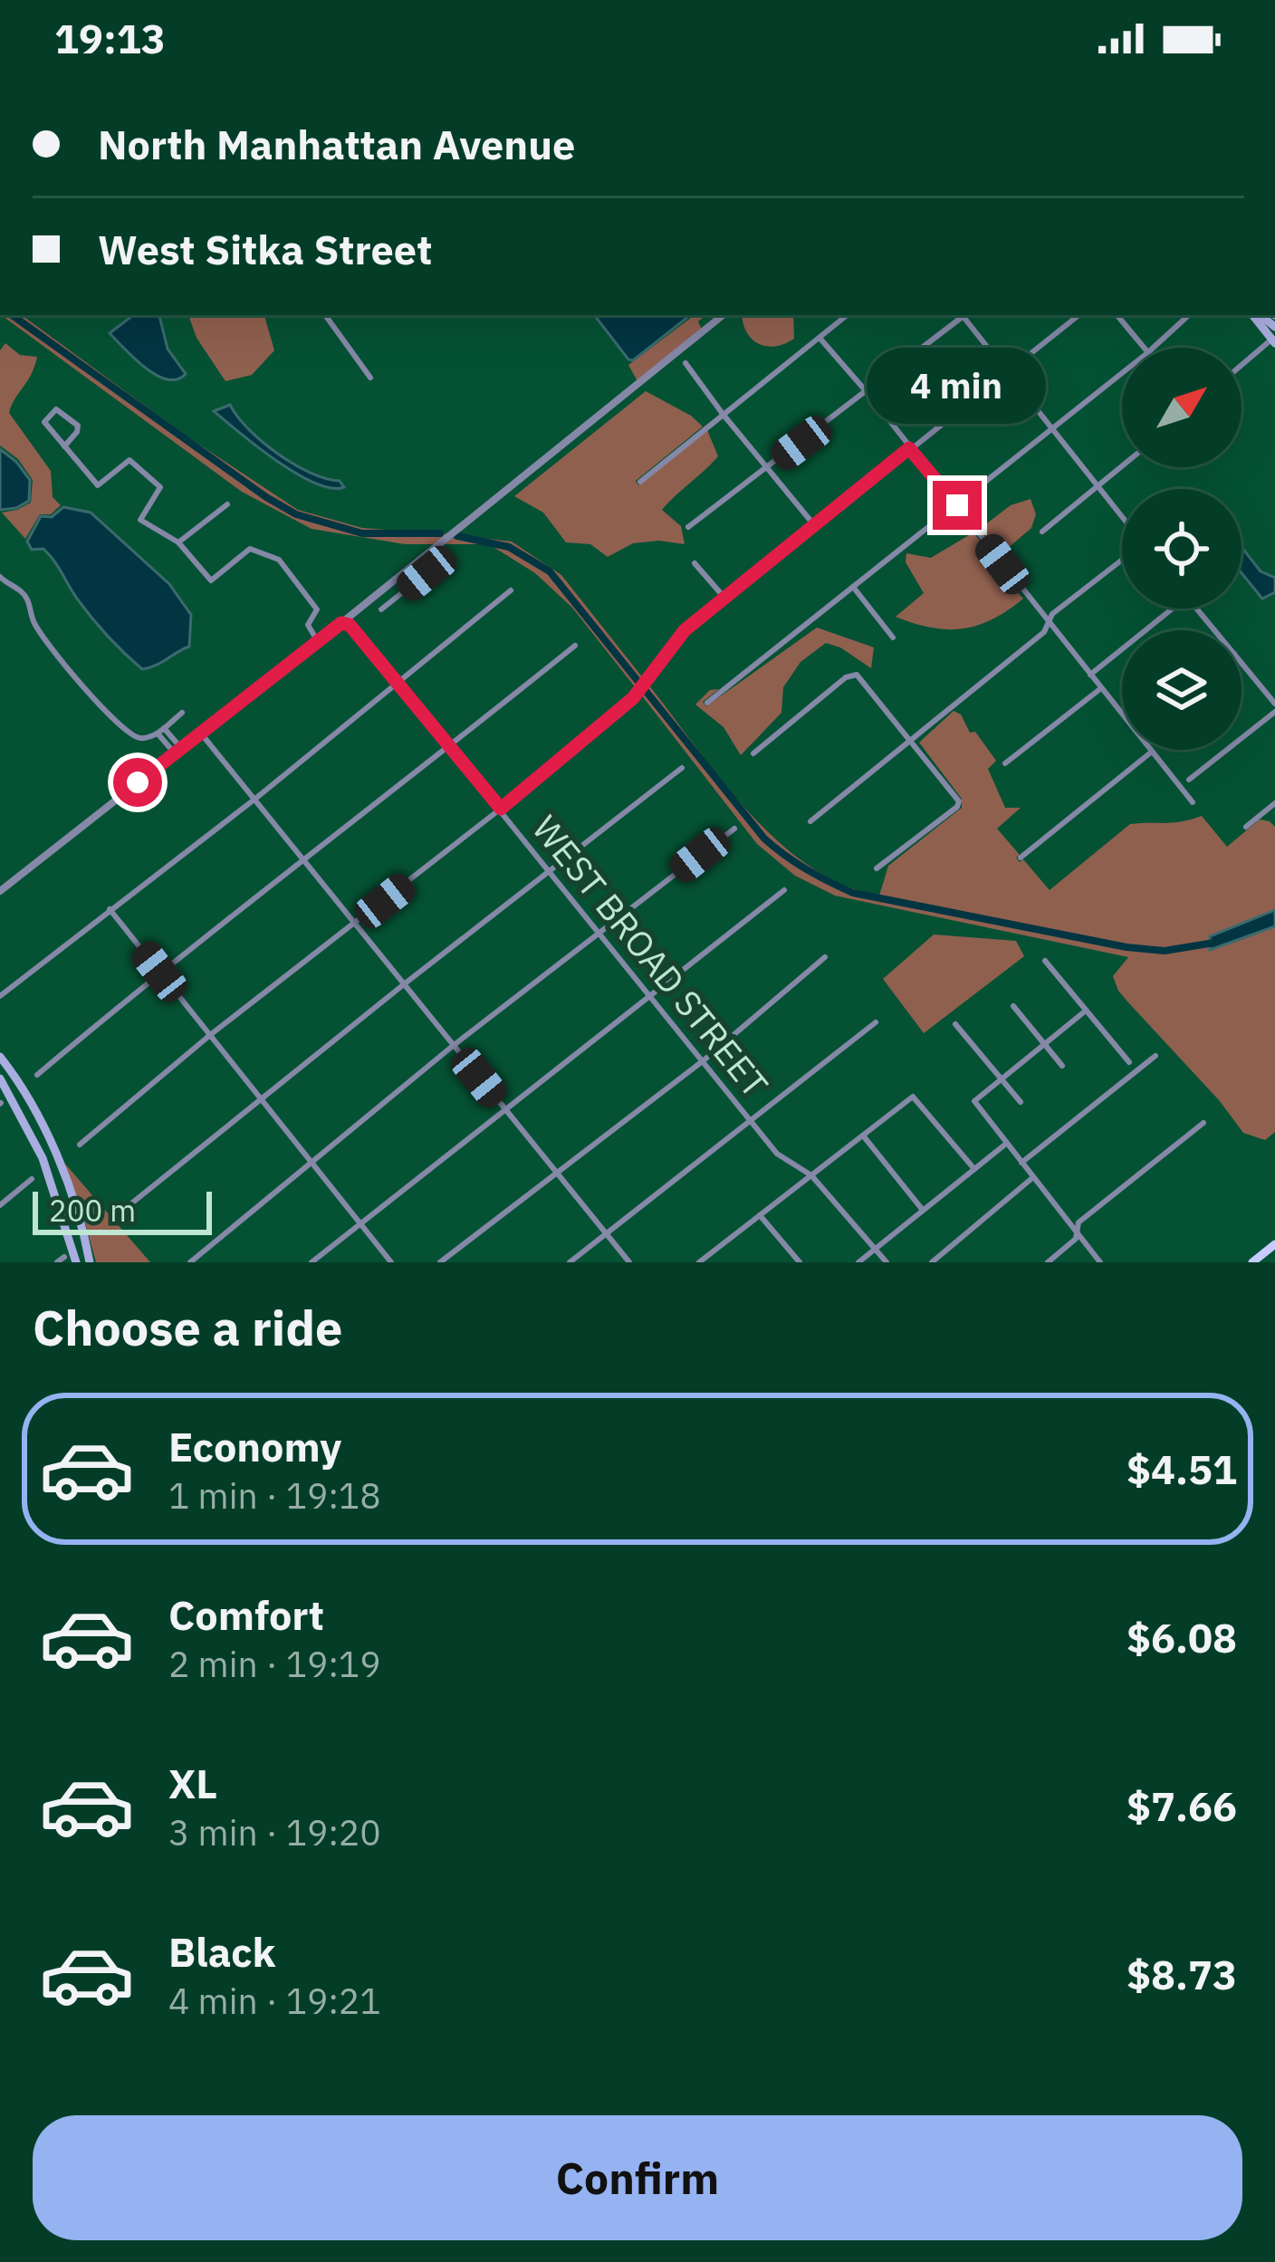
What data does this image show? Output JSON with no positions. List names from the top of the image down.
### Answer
{
  "streets": {
    "street": ["WEST BROAD STREET"]
  },
  "scale_bar": "200 m",
  "north": "top right",
  "page": {
    "status": "19:13",
    "banner": ["North Manhattan Avenue", "West Sitka Street"],
    "bubble": "4 min",
    "scale": "200 m",
    "heading": "Choose a ride",
    "list": [
      {
        "name": "Economy",
        "note": "1 min · 19:18",
        "value": "$4.51"
      },
      {
        "name": "Comfort",
        "note": "2 min · 19:19",
        "value": "$6.08"
      },
      {
        "name": "XL",
        "note": "3 min · 19:20",
        "value": "$7.66"
      },
      {
        "name": "Black",
        "note": "4 min · 19:21",
        "value": "$8.73"
      }
    ],
    "buttons": "Confirm"
  }
}
